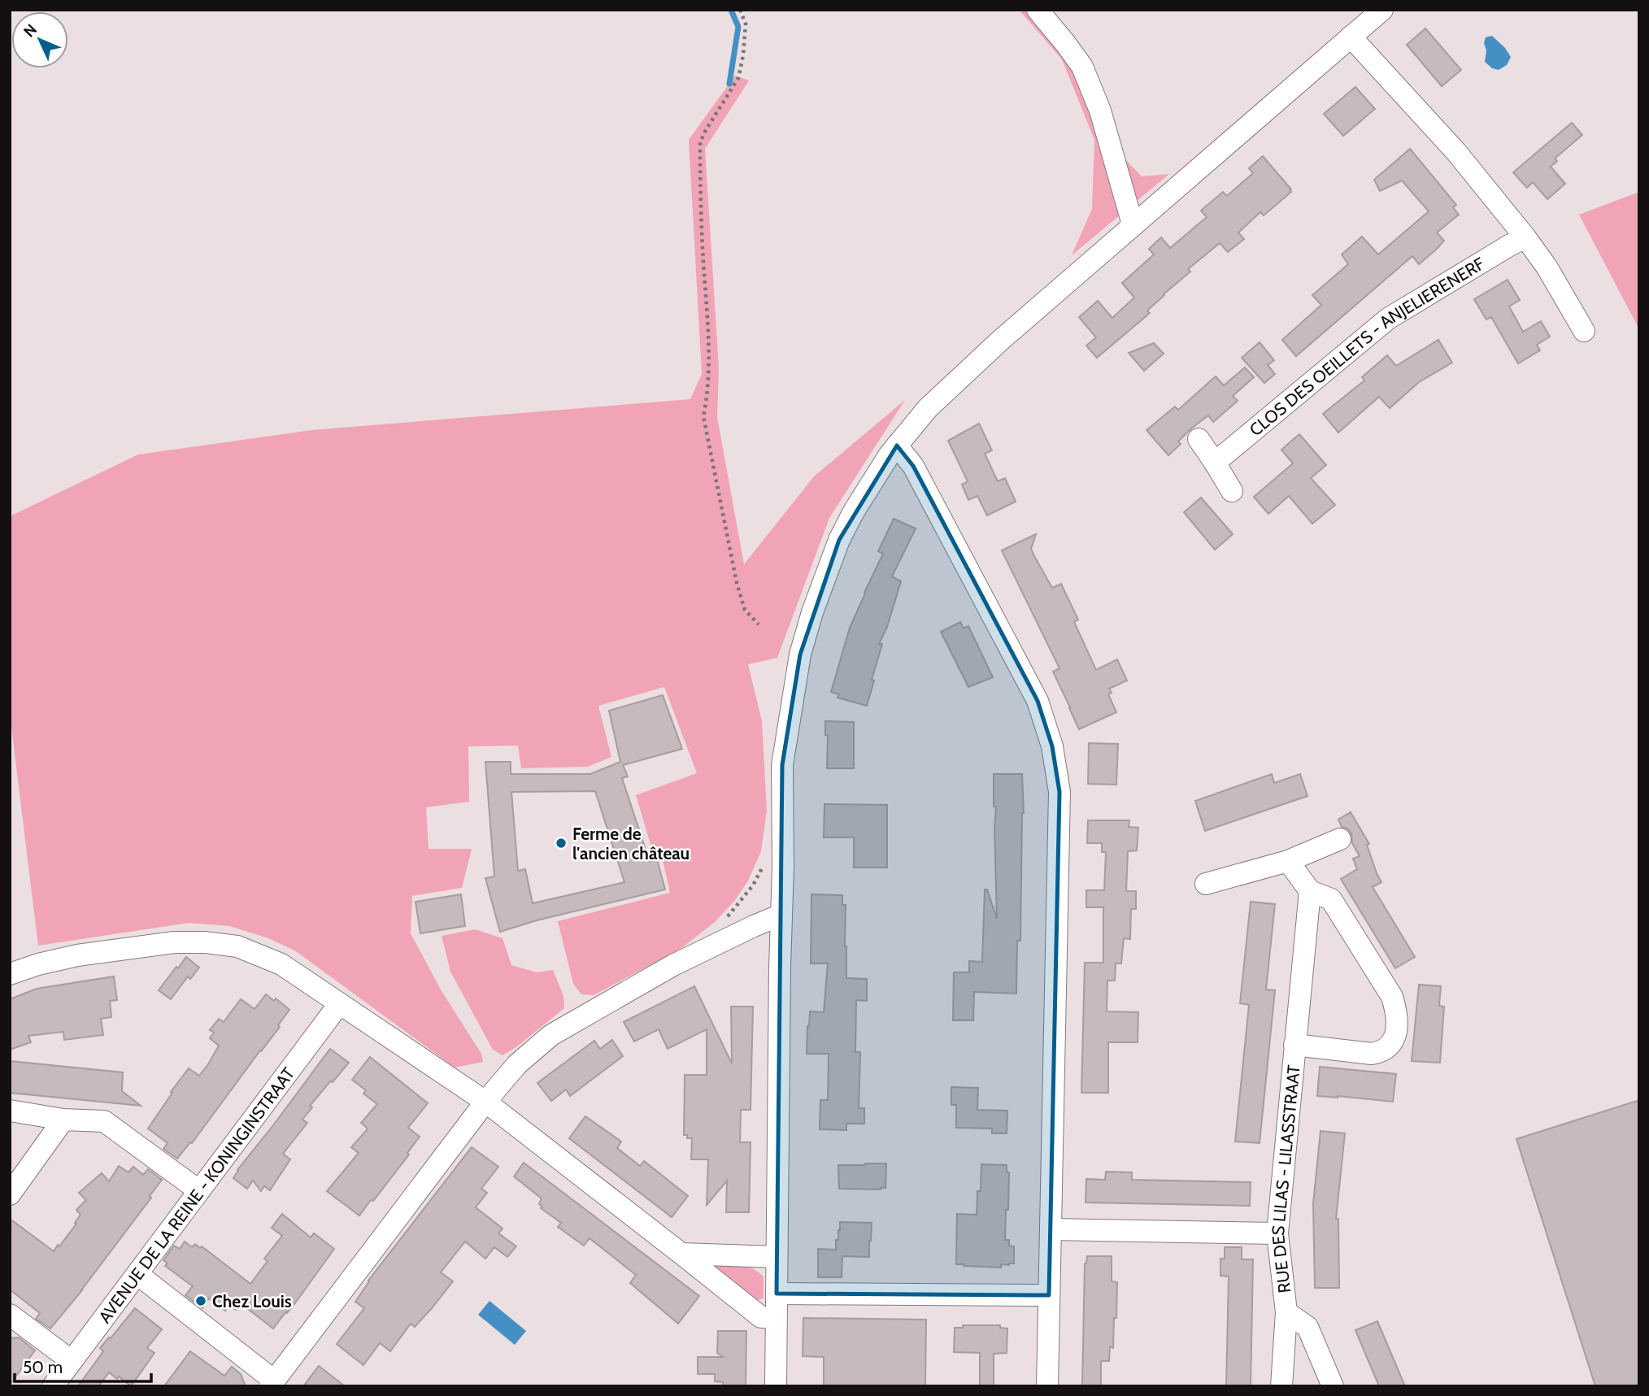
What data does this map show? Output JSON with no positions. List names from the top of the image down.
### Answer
{
  "streets": {
    "street": ["CLOS DES OEILLETS - ANJELIERENERF", "RUE DES LILAS - LILASSTRAAT", "AVENUE DE LA REINE - KONINGINSTRAAT"]
  },
  "places": ["Ferme de l'ancien château", "Chez Louis"],
  "scale_bar": "50 m",
  "north": "top left"
}
